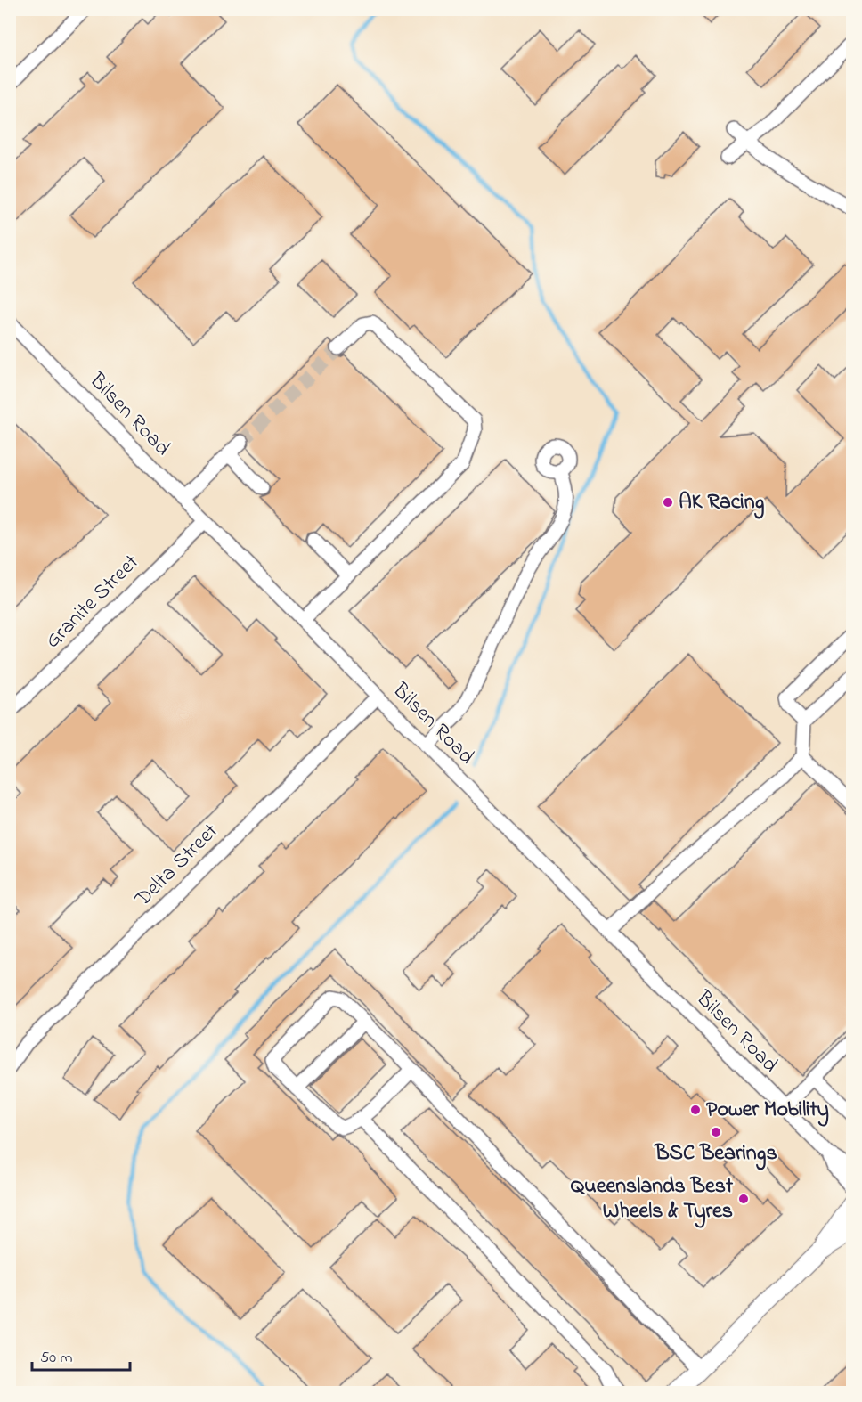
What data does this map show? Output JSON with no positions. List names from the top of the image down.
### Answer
{
  "streets": {
    "street": ["Bilsen Road", "Granite Street", "Delta Street"]
  },
  "crossings": [
    ["Bilsen Road", "Granite Street"],
    ["Bilsen Road", "Delta Street"]
  ],
  "places": [
    "AK Racing",
    "Power Mobility",
    "BSC Bearings",
    "Queenslands Best Wheels & Tyres"
  ],
  "scale_bar": "50 m"
}
